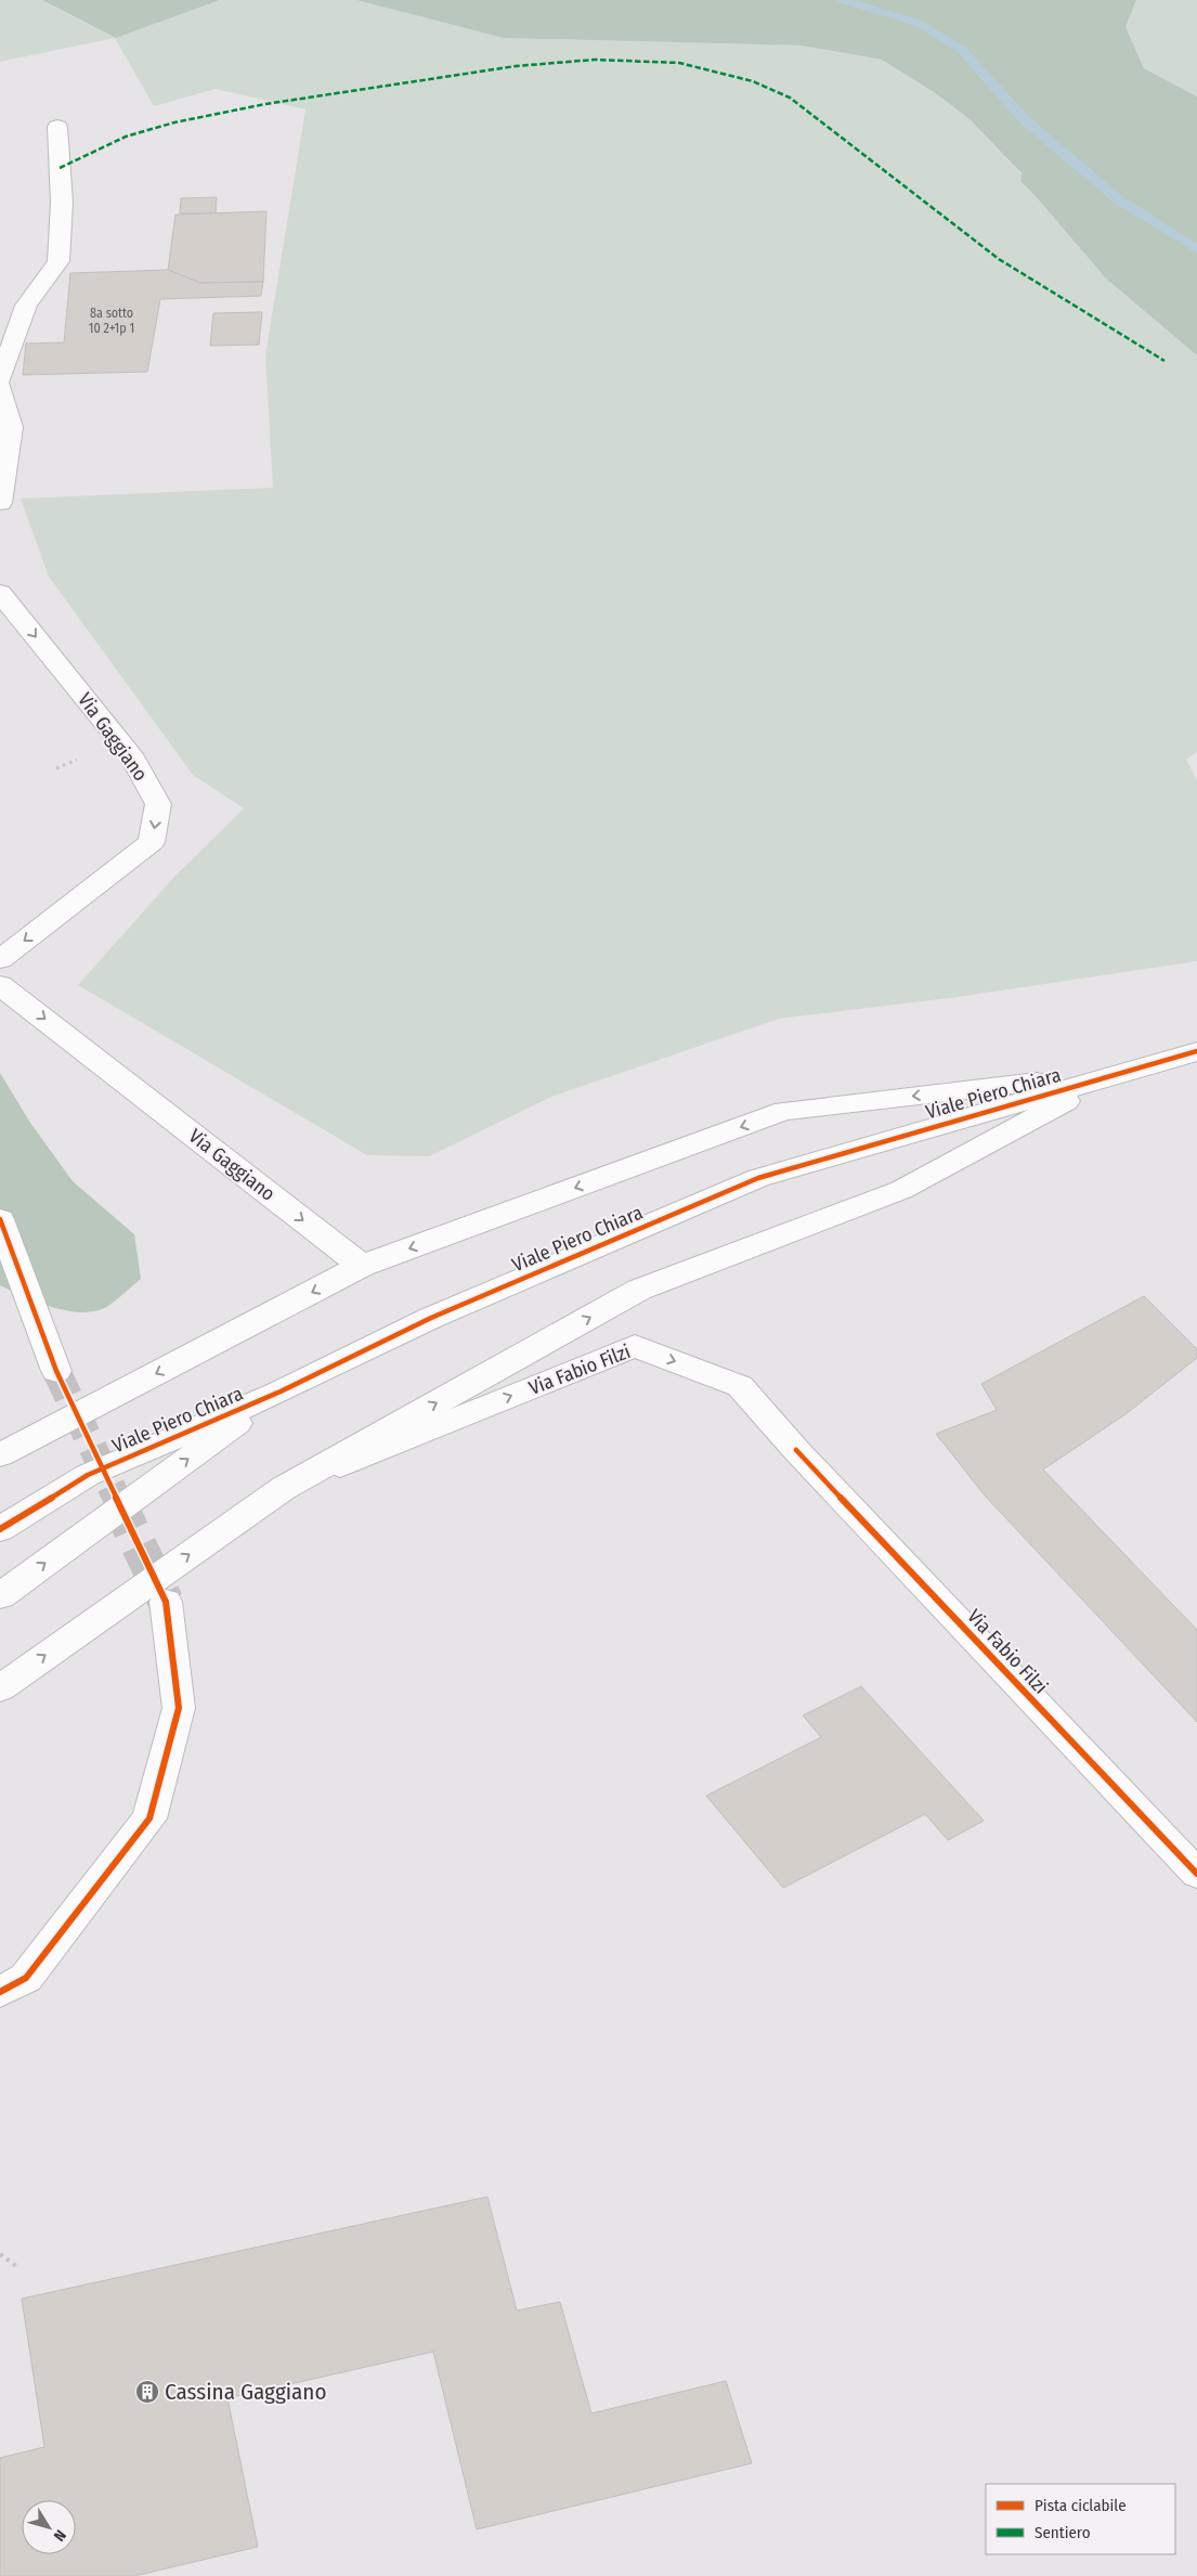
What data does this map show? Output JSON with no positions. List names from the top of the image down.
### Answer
{
  "streets": {
    "street": ["Via Gaggiano", "Viale Piero Chiara", "Via Fabio Filzi"]
  },
  "crossings": [
    ["Via Gaggiano", "Viale Piero Chiara"],
    ["Viale Piero Chiara", "Via Fabio Filzi"]
  ],
  "one_way": ["Via Fabio Filzi"],
  "places": {
    "building": ["Cassina Gaggiano"]
  },
  "house_numbers": ["8a sotto 10 2+1p 1"],
  "legend": ["Pista ciclabile", "Sentiero"],
  "north": "bottom right"
}
